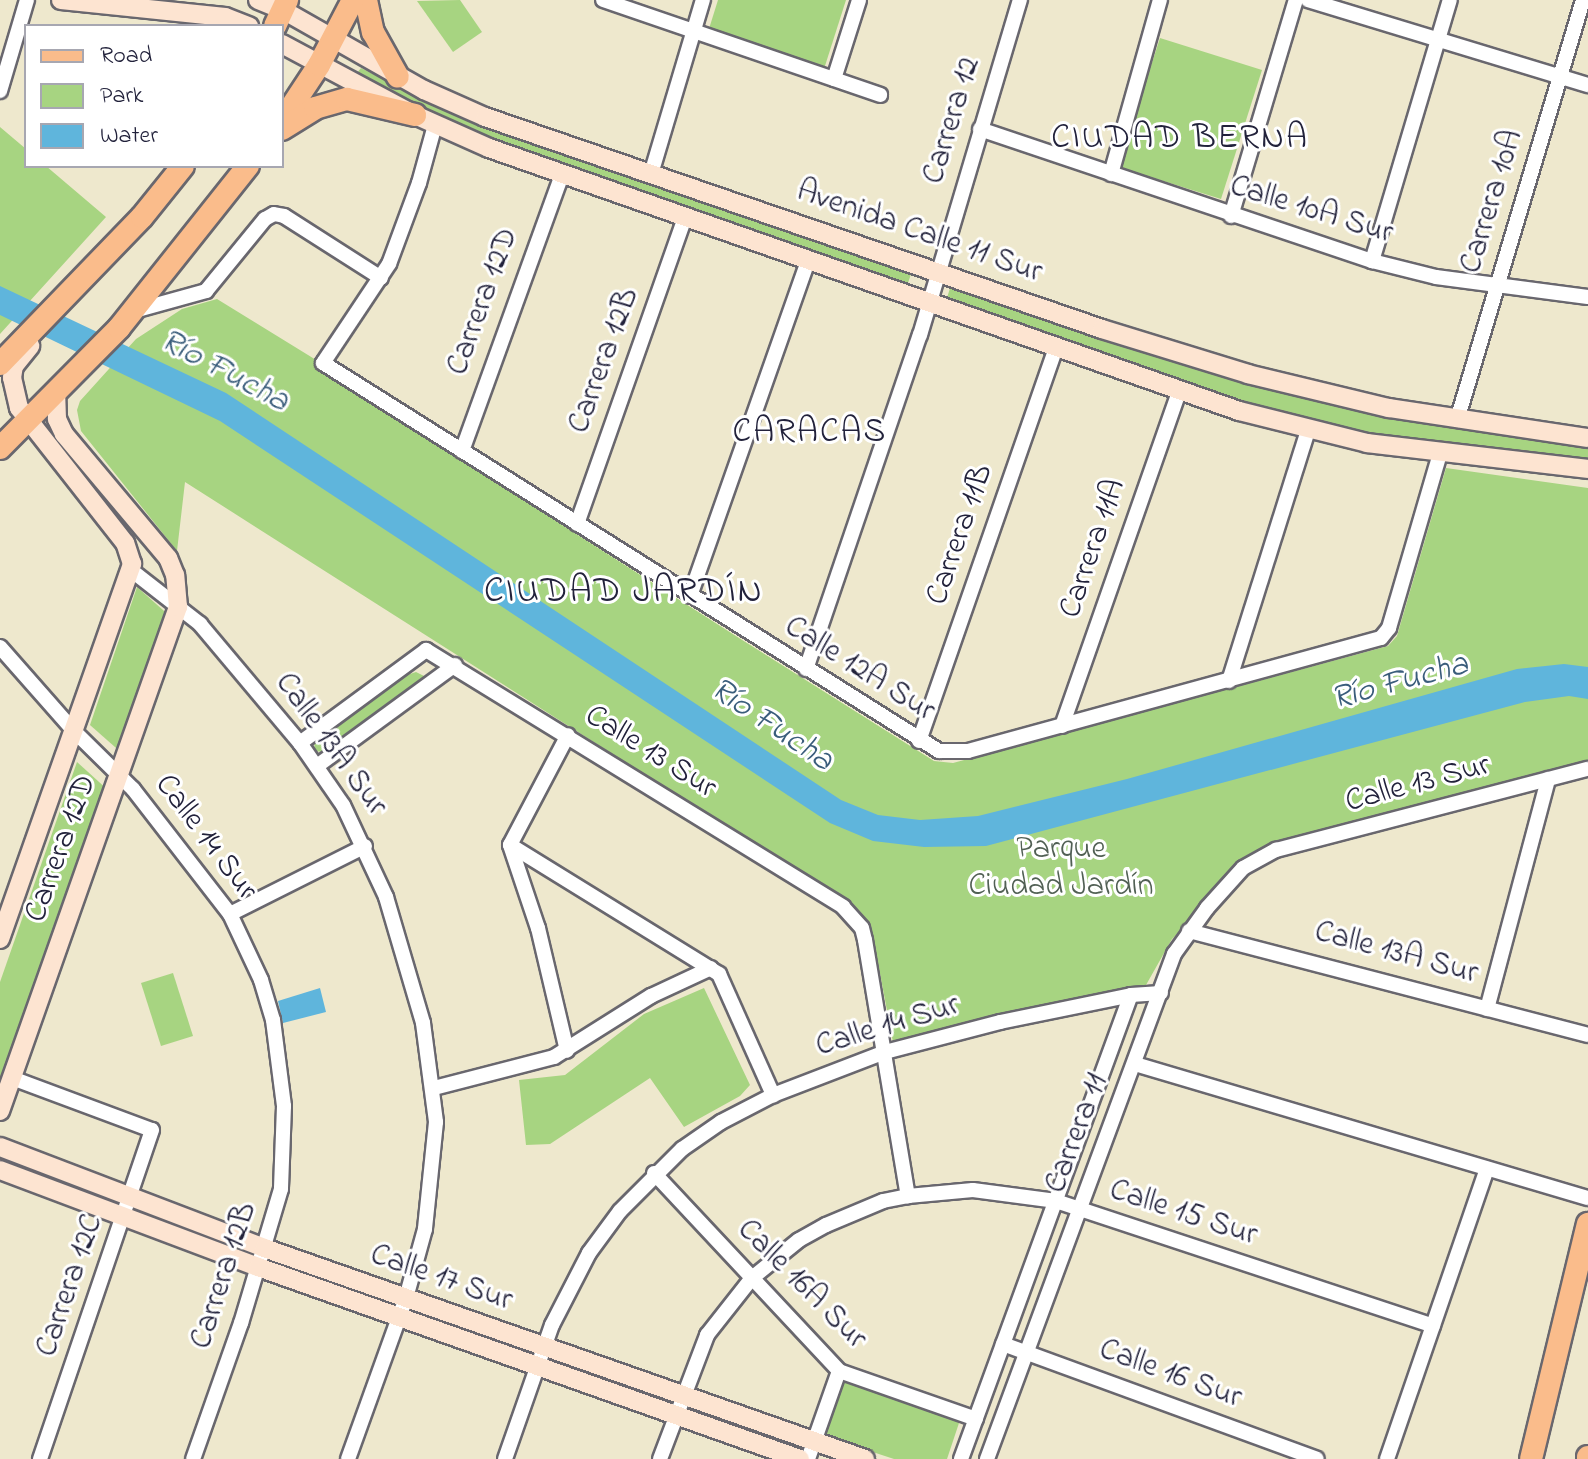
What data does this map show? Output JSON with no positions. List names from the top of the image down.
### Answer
{
  "streets": {
    "street": [
      "Carrera 12",
      "Carrera 10A",
      "Calle 10A Sur",
      "Avenida Calle 11 Sur",
      "Carrera 12D",
      "Carrera 12B",
      "Carrera 11B",
      "Carrera 11A",
      "Calle 12A Sur",
      "Calle 13A Sur",
      "Calle 13 Sur",
      "Calle 14 Sur",
      "Carrera 11",
      "Calle 15 Sur",
      "Calle 17 Sur",
      "Calle 16A Sur",
      "Carrera 12C",
      "Calle 16 Sur"
    ]
  },
  "crossings": [
    ["Carrera 12", "Calle 10A Sur"],
    ["Carrera 12", "Avenida Calle 11 Sur"],
    ["Carrera 12", "Calle 12A Sur"],
    ["Carrera 10A", "Calle 10A Sur"],
    ["Carrera 10A", "Avenida Calle 11 Sur"],
    ["Avenida Calle 11 Sur", "Carrera 12D"],
    ["Avenida Calle 11 Sur", "Carrera 12B"],
    ["Avenida Calle 11 Sur", "Carrera 11B"],
    ["Avenida Calle 11 Sur", "Carrera 11A"],
    ["Avenida Calle 11 Sur", "Calle 12A Sur"],
    ["Carrera 12D", "Calle 12A Sur"],
    ["Carrera 12D", "Calle 13A Sur"],
    ["Carrera 12D", "Calle 14 Sur"],
    ["Carrera 12D", "Carrera 12C"],
    ["Carrera 12B", "Calle 12A Sur"],
    ["Carrera 12B", "Calle 14 Sur"],
    ["Carrera 12B", "Calle 17 Sur"],
    ["Carrera 11B", "Calle 12A Sur"],
    ["Carrera 11A", "Calle 12A Sur"],
    ["Calle 13A Sur", "Calle 13 Sur"],
    ["Calle 13A Sur", "Carrera 11"],
    ["Calle 13A Sur", "Calle 17 Sur"],
    ["Calle 13 Sur", "Calle 14 Sur"],
    ["Calle 13 Sur", "Carrera 11"],
    ["Calle 14 Sur", "Carrera 11"],
    ["Calle 14 Sur", "Calle 16A Sur"],
    ["Carrera 11", "Calle 15 Sur"],
    ["Carrera 11", "Calle 16A Sur"],
    ["Carrera 11", "Calle 16 Sur"],
    ["Calle 17 Sur", "Carrera 12C"]
  ],
  "districts": ["CIUDAD BERNA", "CARACAS", "CIUDAD JARDÍN"],
  "water": ["Río Fucha"],
  "parks": ["Parque Ciudad Jardín"],
  "legend": ["Road", "Park", "Water"]
}
